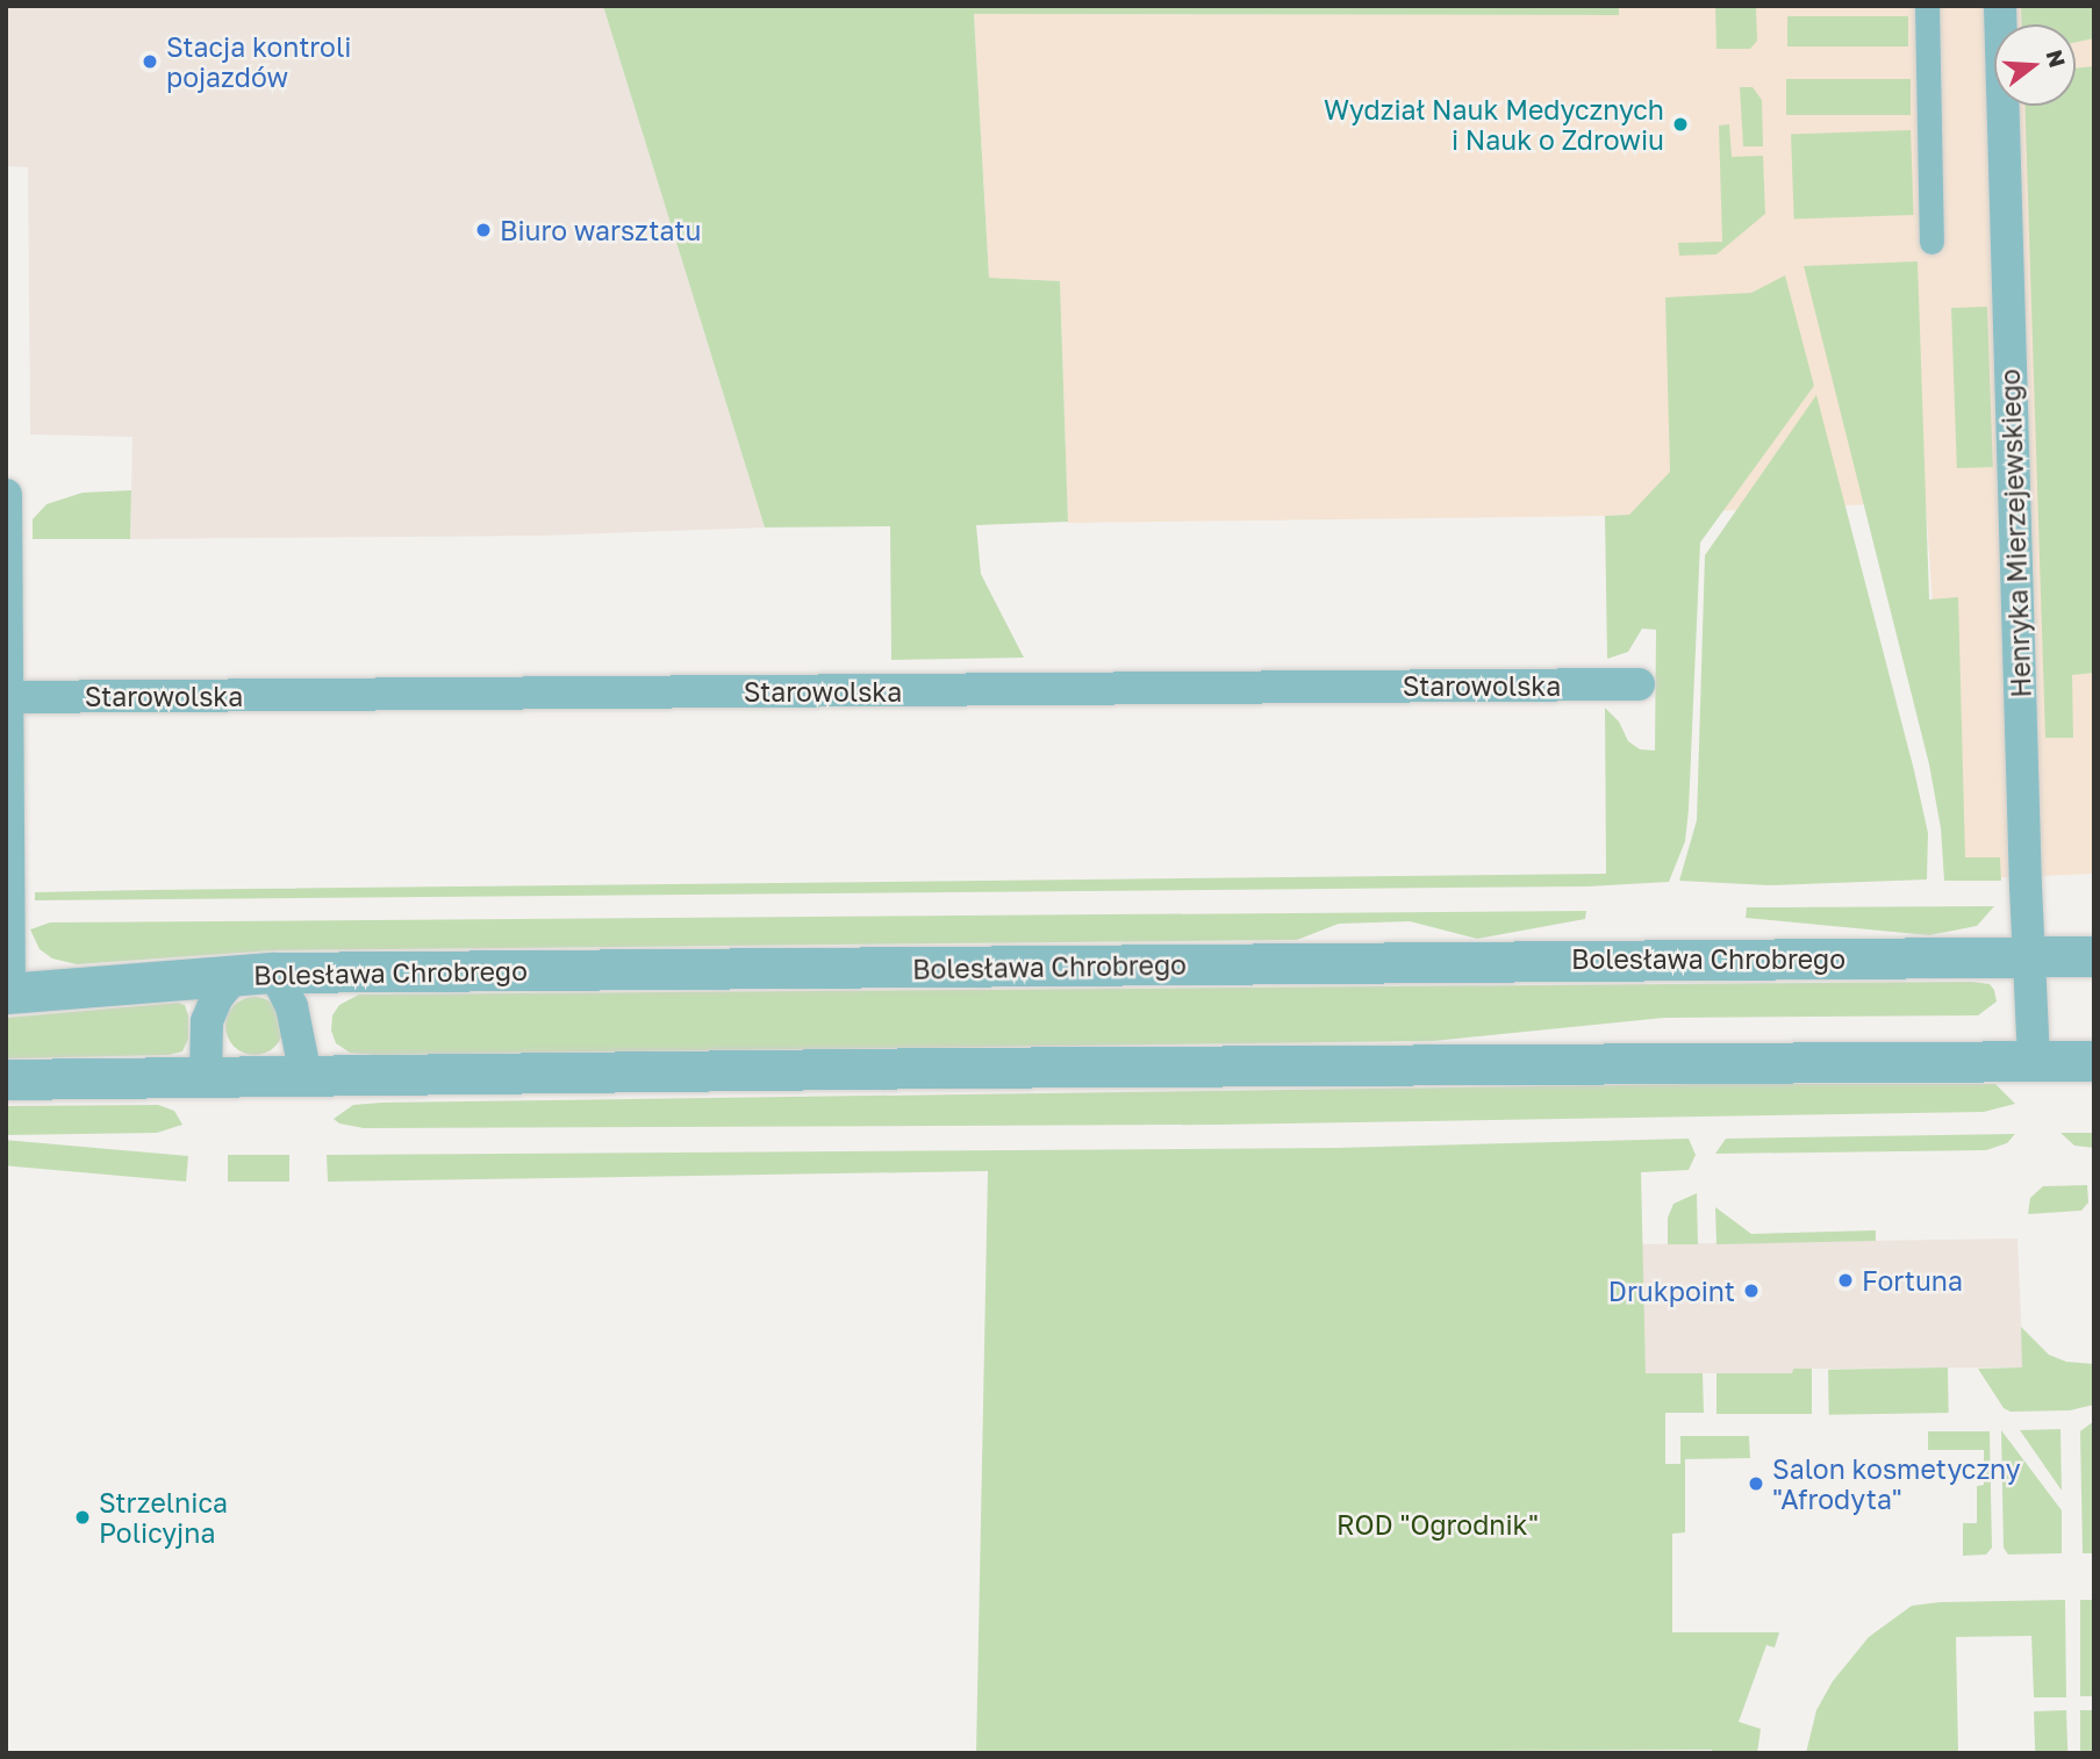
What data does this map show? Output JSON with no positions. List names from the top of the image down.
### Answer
{
  "streets": {
    "street": ["Henryka Mierzejewskiego", "Starowolska", "Bolesława Chrobrego"]
  },
  "crossings": [
    ["Henryka Mierzejewskiego", "Bolesława Chrobrego"]
  ],
  "parks": ["ROD \"Ogrodnik\""],
  "places": [
    "Stacja kontroli pojazdów",
    "Wydział Nauk Medycznych i Nauk o Zdrowiu",
    "Biuro warsztatu",
    "Fortuna",
    "Drukpoint",
    "Salon kosmetyczny \"Afrodyta\"",
    "Strzelnica Policyjna"
  ],
  "north": "right"
}
